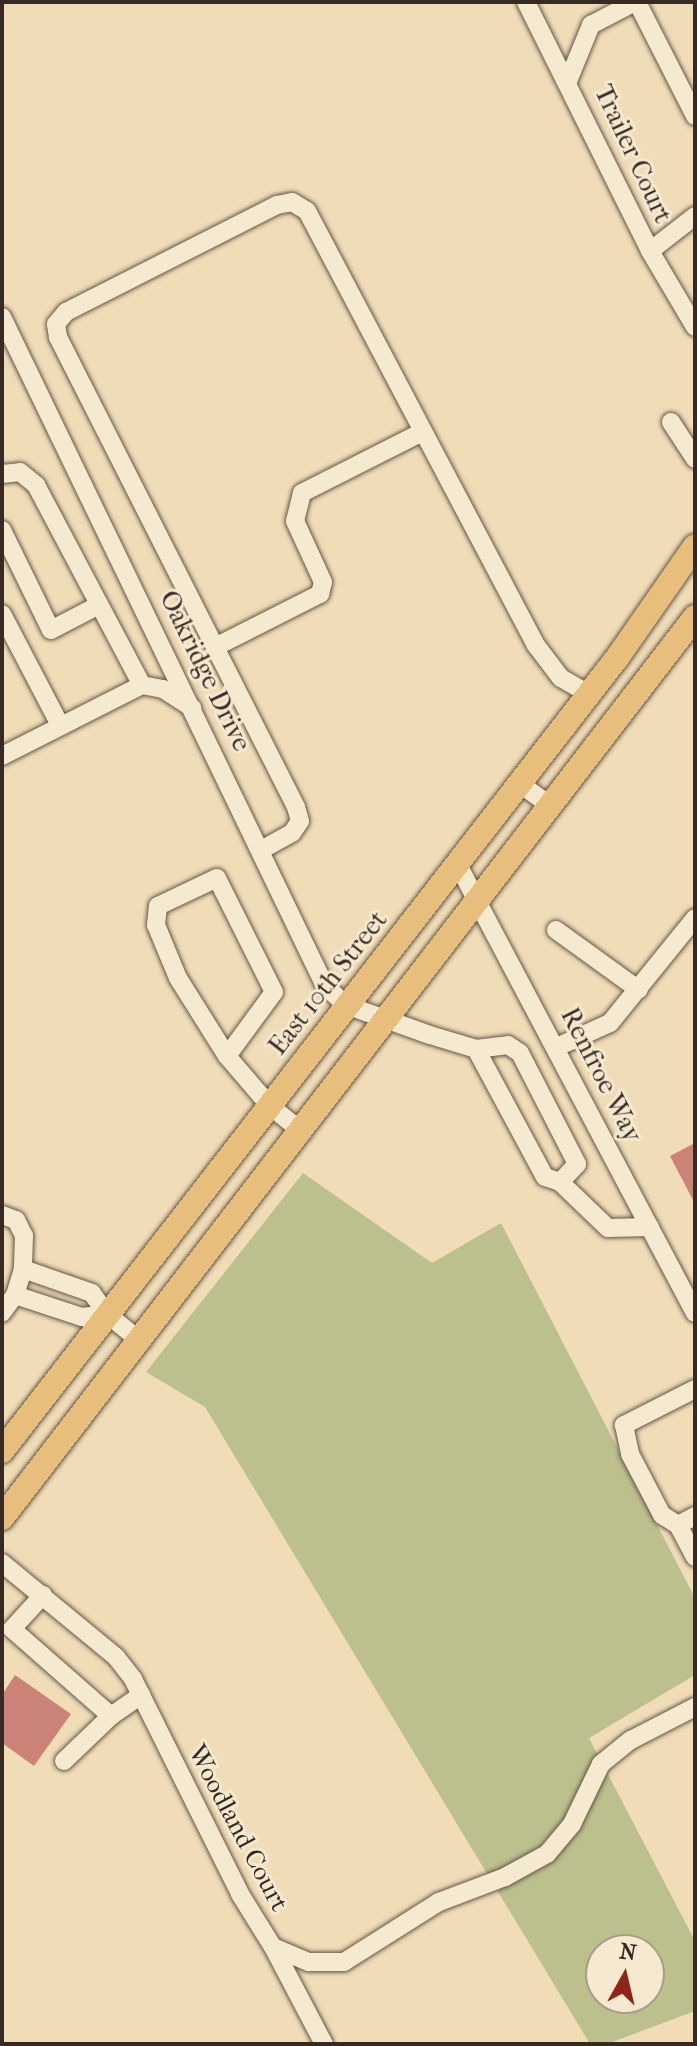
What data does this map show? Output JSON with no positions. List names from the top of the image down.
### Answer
{
  "streets": {
    "main road": ["East 10th Street"],
    "street": [
      "Trailer Court",
      "Oakridge Drive",
      "Renfroe Way",
      "Woodland Court"
    ]
  },
  "crossings": [
    ["Oakridge Drive", "East 10th Street"],
    ["East 10th Street", "Renfroe Way"]
  ],
  "north": "top"
}
